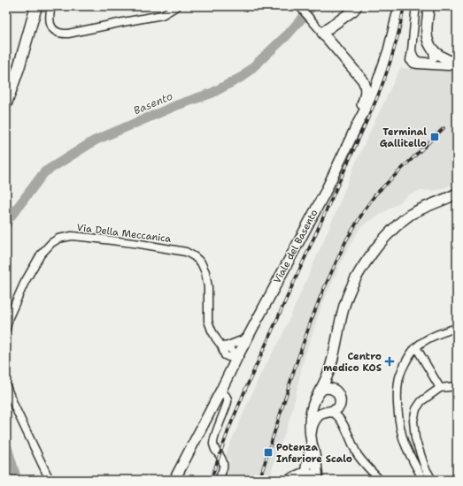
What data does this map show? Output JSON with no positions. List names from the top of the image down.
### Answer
{
  "streets": {
    "main road": ["Viale del Basento"],
    "street": ["Via Della Meccanica"]
  },
  "water": ["Basento"],
  "places": {
    "transit": ["Terminal Gallitello", "Potenza Inferiore Scalo"],
    "health": ["Centro medico KOS"]
  }
}
